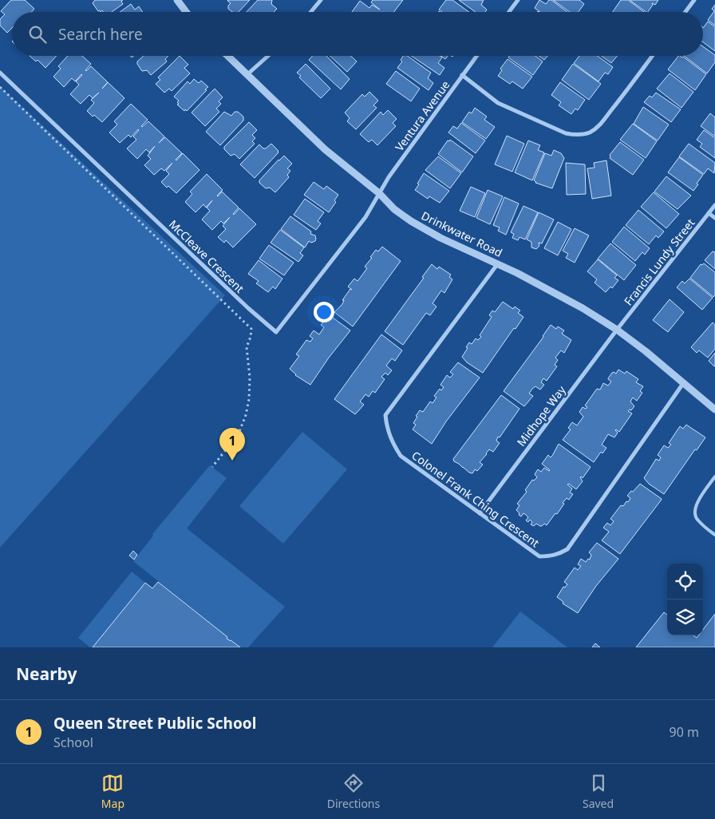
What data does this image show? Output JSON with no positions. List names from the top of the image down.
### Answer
{
  "streets": {
    "street": [
      "Ventura Avenue",
      "Drinkwater Road",
      "McCleave Crescent",
      "Francis Lundy Street",
      "Midhope Way",
      "Colonel Frank Ching Crescent"
    ]
  },
  "crossings": [
    ["Ventura Avenue", "Drinkwater Road"],
    ["Ventura Avenue", "McCleave Crescent"],
    ["Drinkwater Road", "McCleave Crescent"],
    ["Drinkwater Road", "Francis Lundy Street"],
    ["Drinkwater Road", "Midhope Way"],
    ["Drinkwater Road", "Colonel Frank Ching Crescent"],
    ["Francis Lundy Street", "Midhope Way"],
    ["Midhope Way", "Colonel Frank Ching Crescent"]
  ],
  "page": {
    "search": "Search here",
    "pins": "1",
    "heading": "Nearby",
    "list": [
      {
        "mark": "1",
        "name": "Queen Street Public School",
        "note": "School",
        "value": "90 m"
      }
    ],
    "nav": ["Map", "Directions", "Saved"]
  }
}
